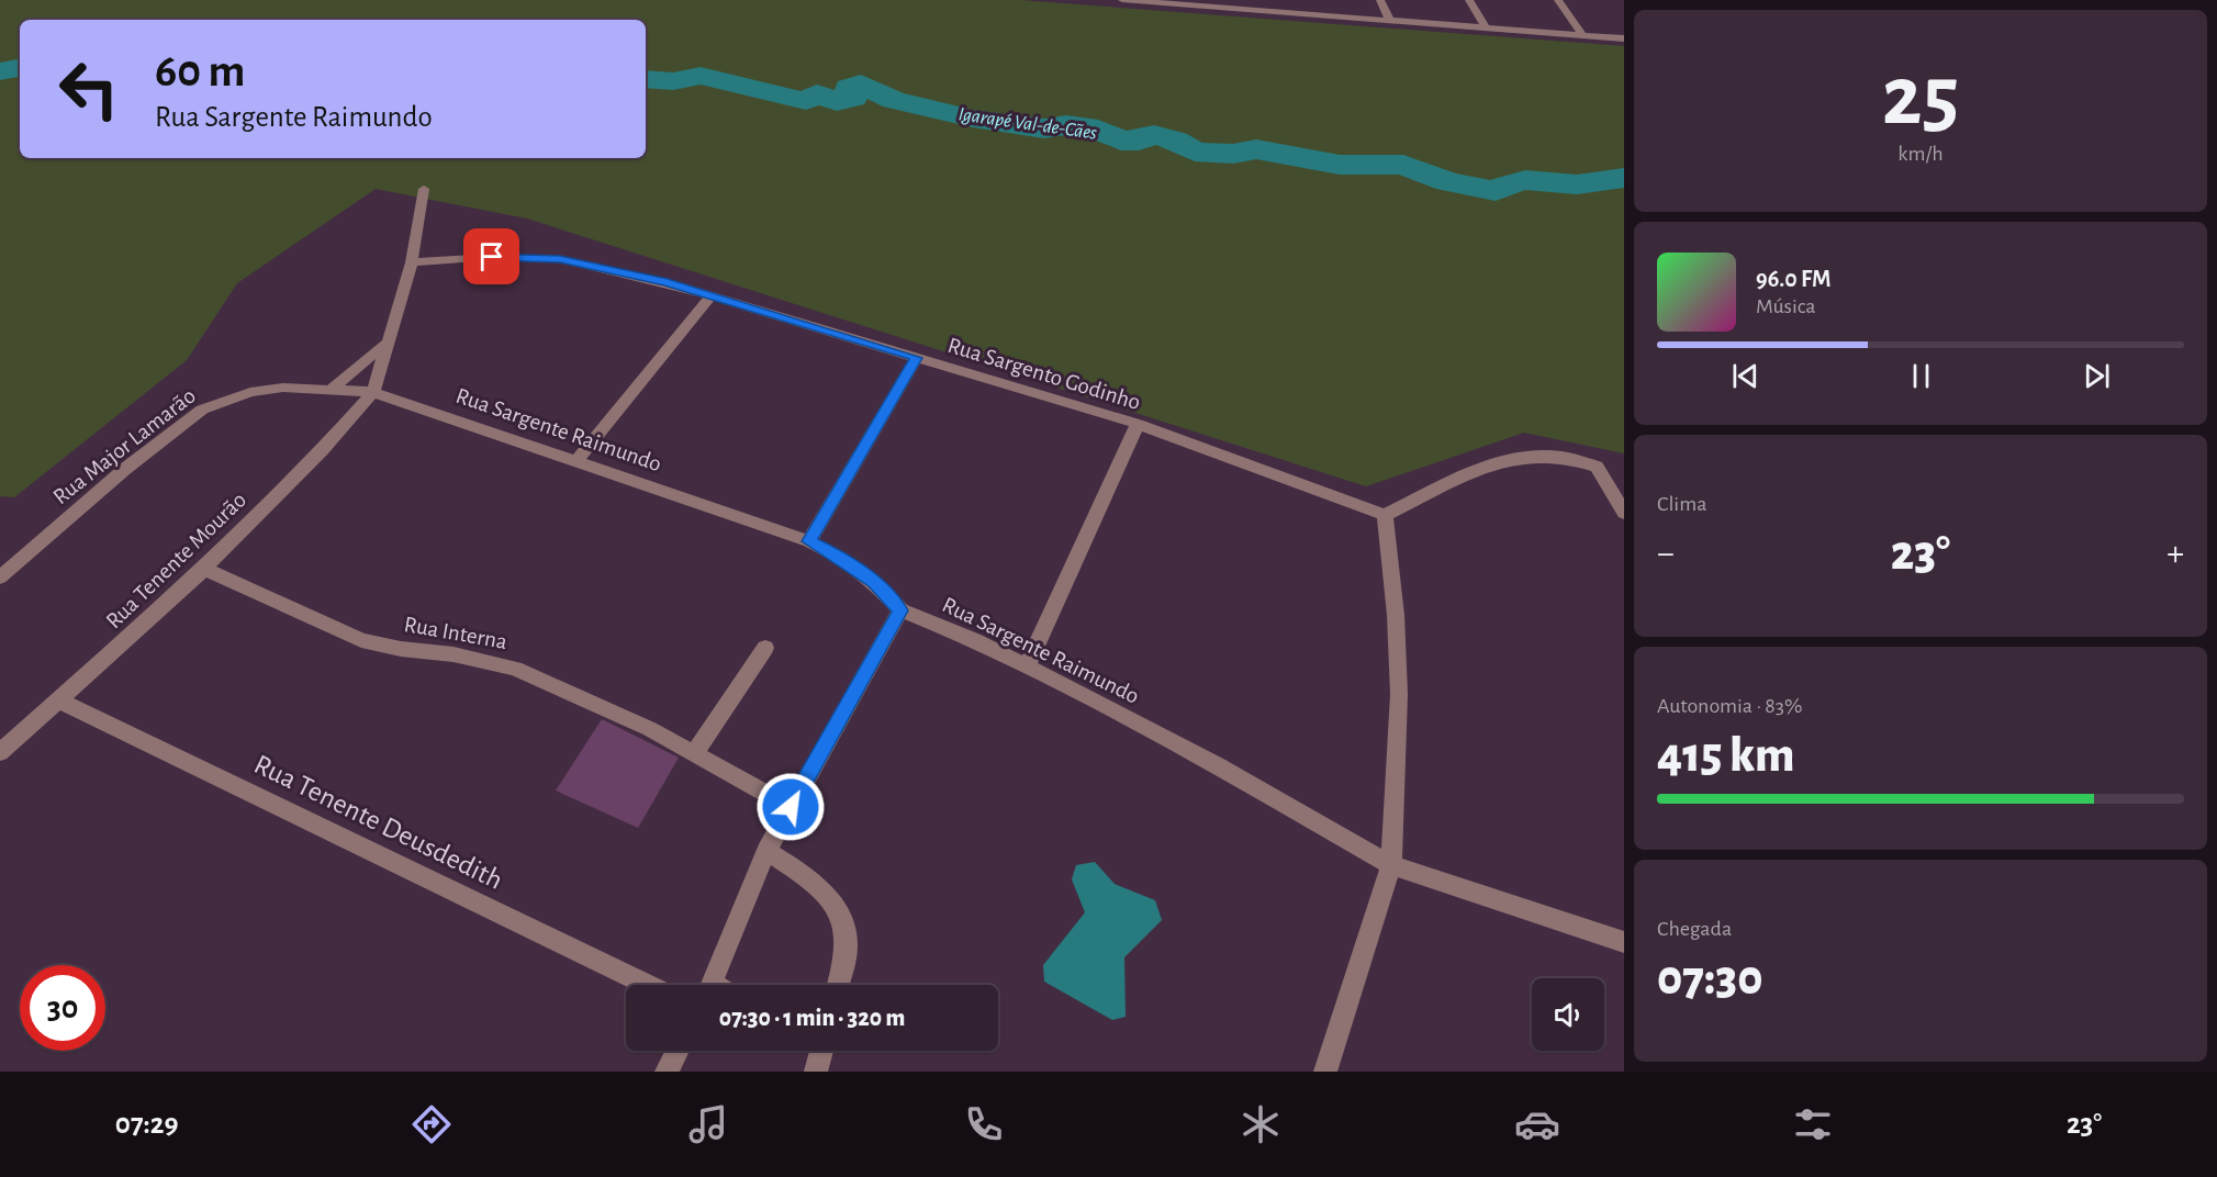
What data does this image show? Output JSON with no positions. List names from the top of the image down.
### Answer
{
  "streets": {
    "street": [
      "Rua Sargento Godinho",
      "Rua Sargente Raimundo",
      "Rua Major Lamarão",
      "Rua Tenente Mourão",
      "Rua Interna",
      "Rua Tenente Deusdedith"
    ]
  },
  "crossings": [
    ["Rua Sargente Raimundo", "Rua Major Lamarão"],
    ["Rua Sargente Raimundo", "Rua Tenente Mourão"],
    ["Rua Major Lamarão", "Rua Tenente Mourão"],
    ["Rua Tenente Mourão", "Rua Interna"],
    ["Rua Tenente Mourão", "Rua Tenente Deusdedith"]
  ],
  "water": ["Igarapé Val-de-Cães"],
  "page": {
    "tile": [
      ["25", "km/h"],
      "Clima",
      ["Autonomia · 83%", "415 km"],
      ["Chegada", "07:30"]
    ],
    "turn": ["60 m", "Rua Sargente Raimundo"],
    "song": ["96.0 FM", "Música"],
    "heat": ["−", "23°", "+"],
    "limit": "30",
    "trip": "07:30 · 1 min · 320 m",
    "tabs": ["07:29", "23°"]
  }
}
